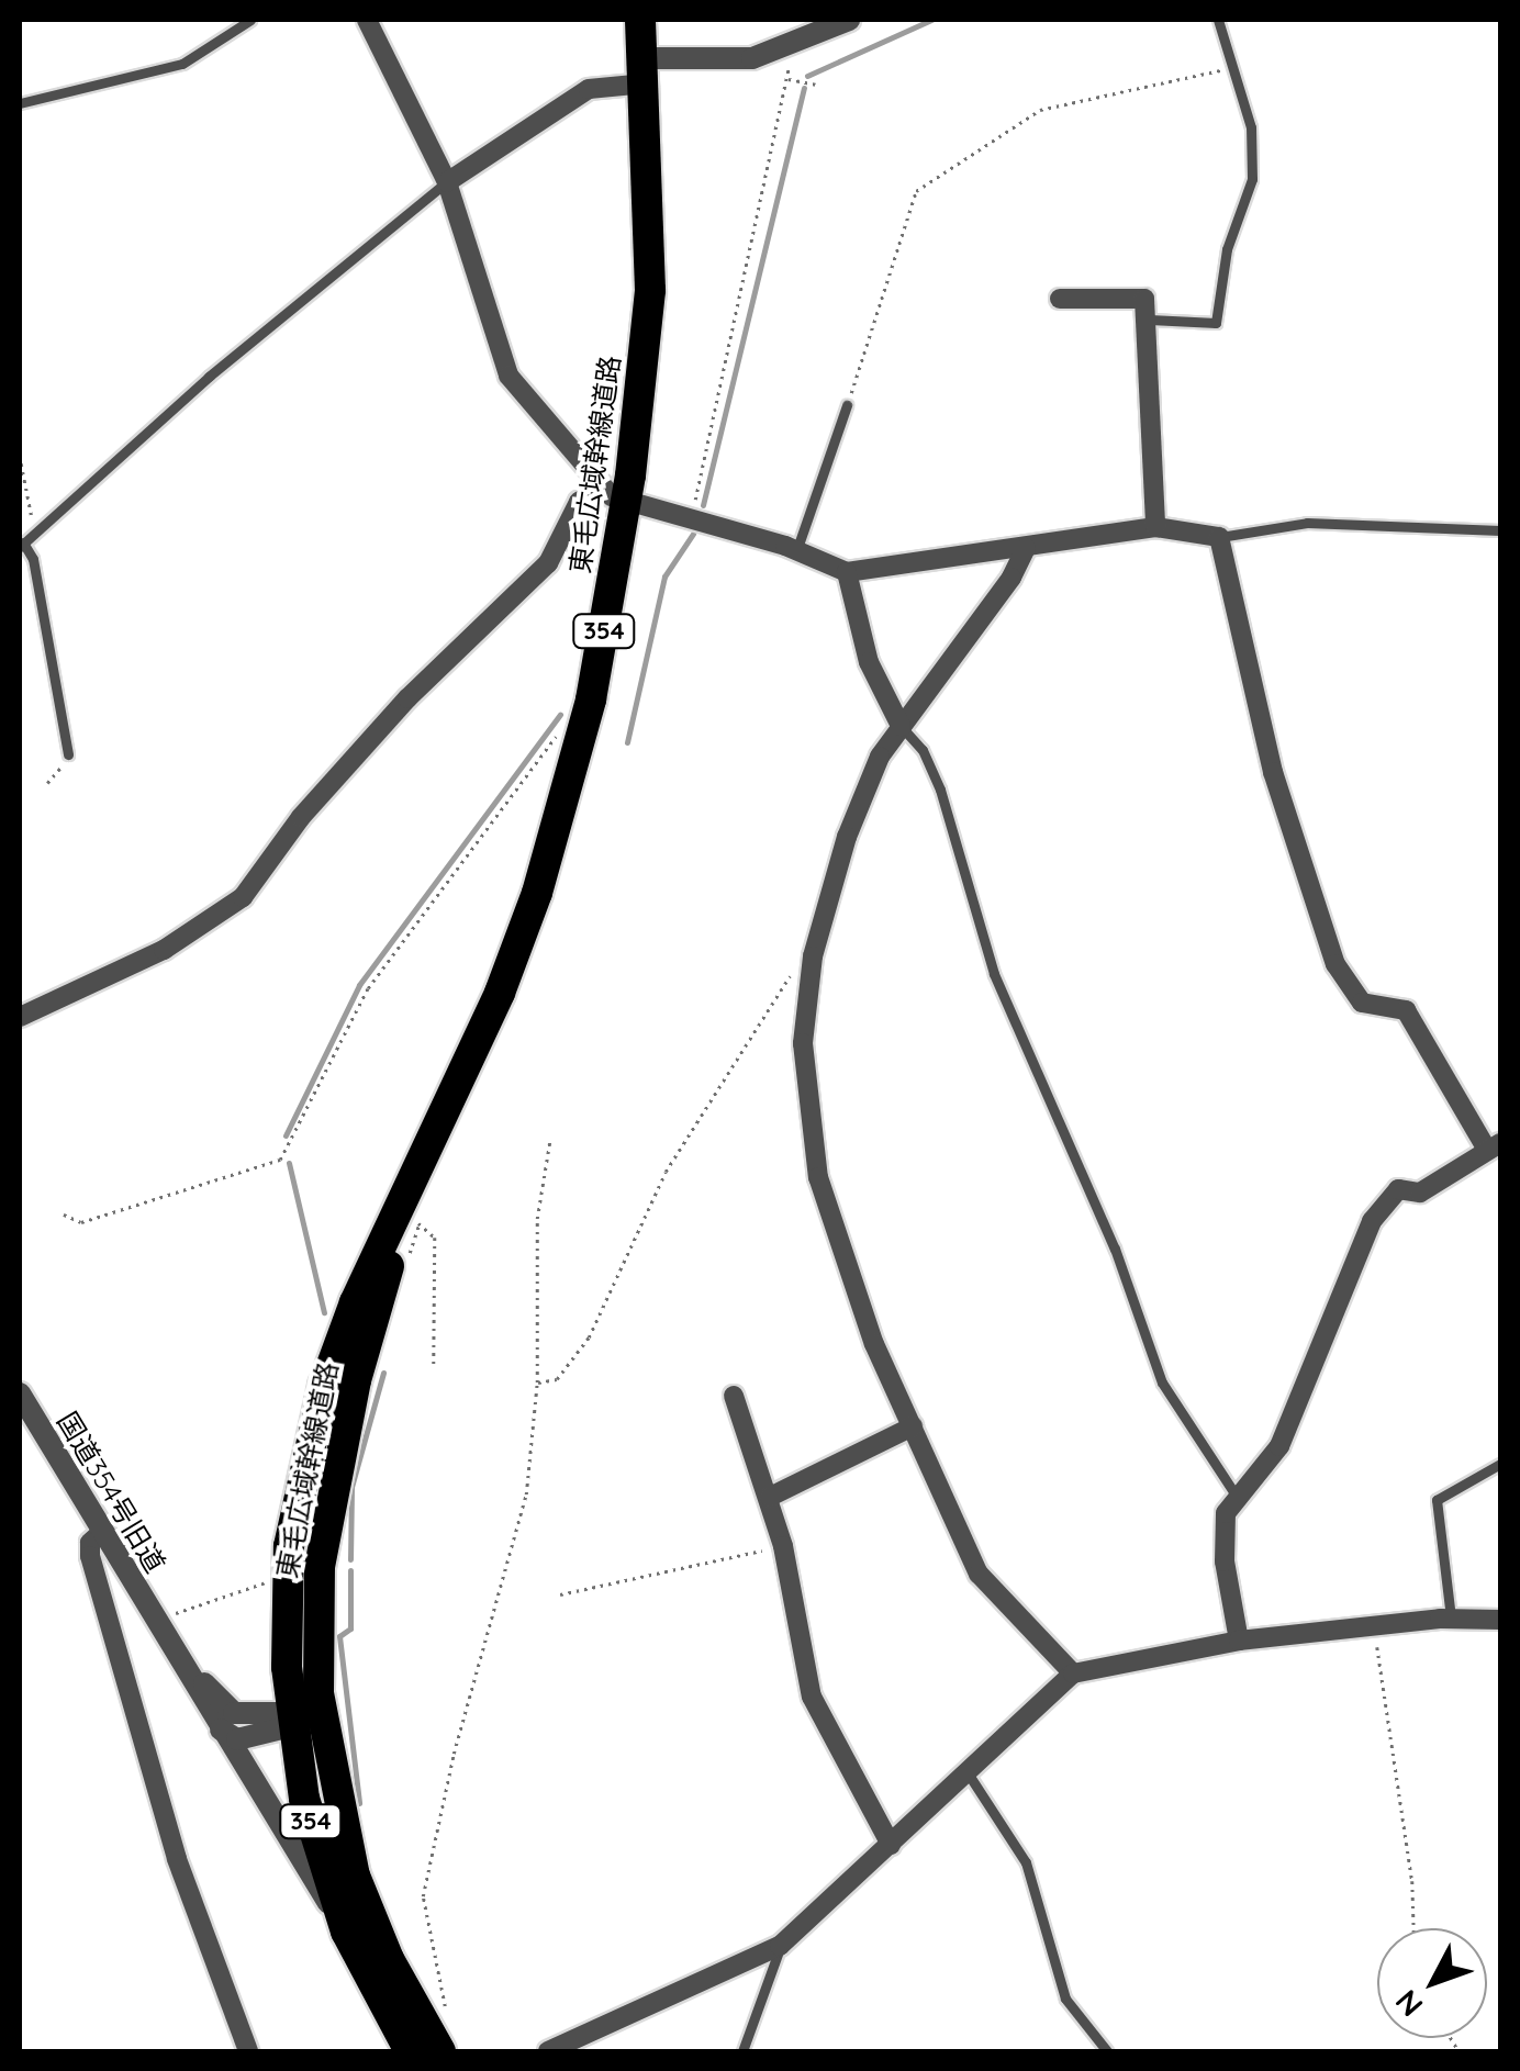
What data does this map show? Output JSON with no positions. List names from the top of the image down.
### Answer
{
  "streets": {
    "highway": ["東毛広域幹線道路", "354"],
    "street": ["国道354号旧道"]
  },
  "crossings": [
    ["東毛広域幹線道路", "国道354号旧道"]
  ],
  "north": "bottom left"
}
